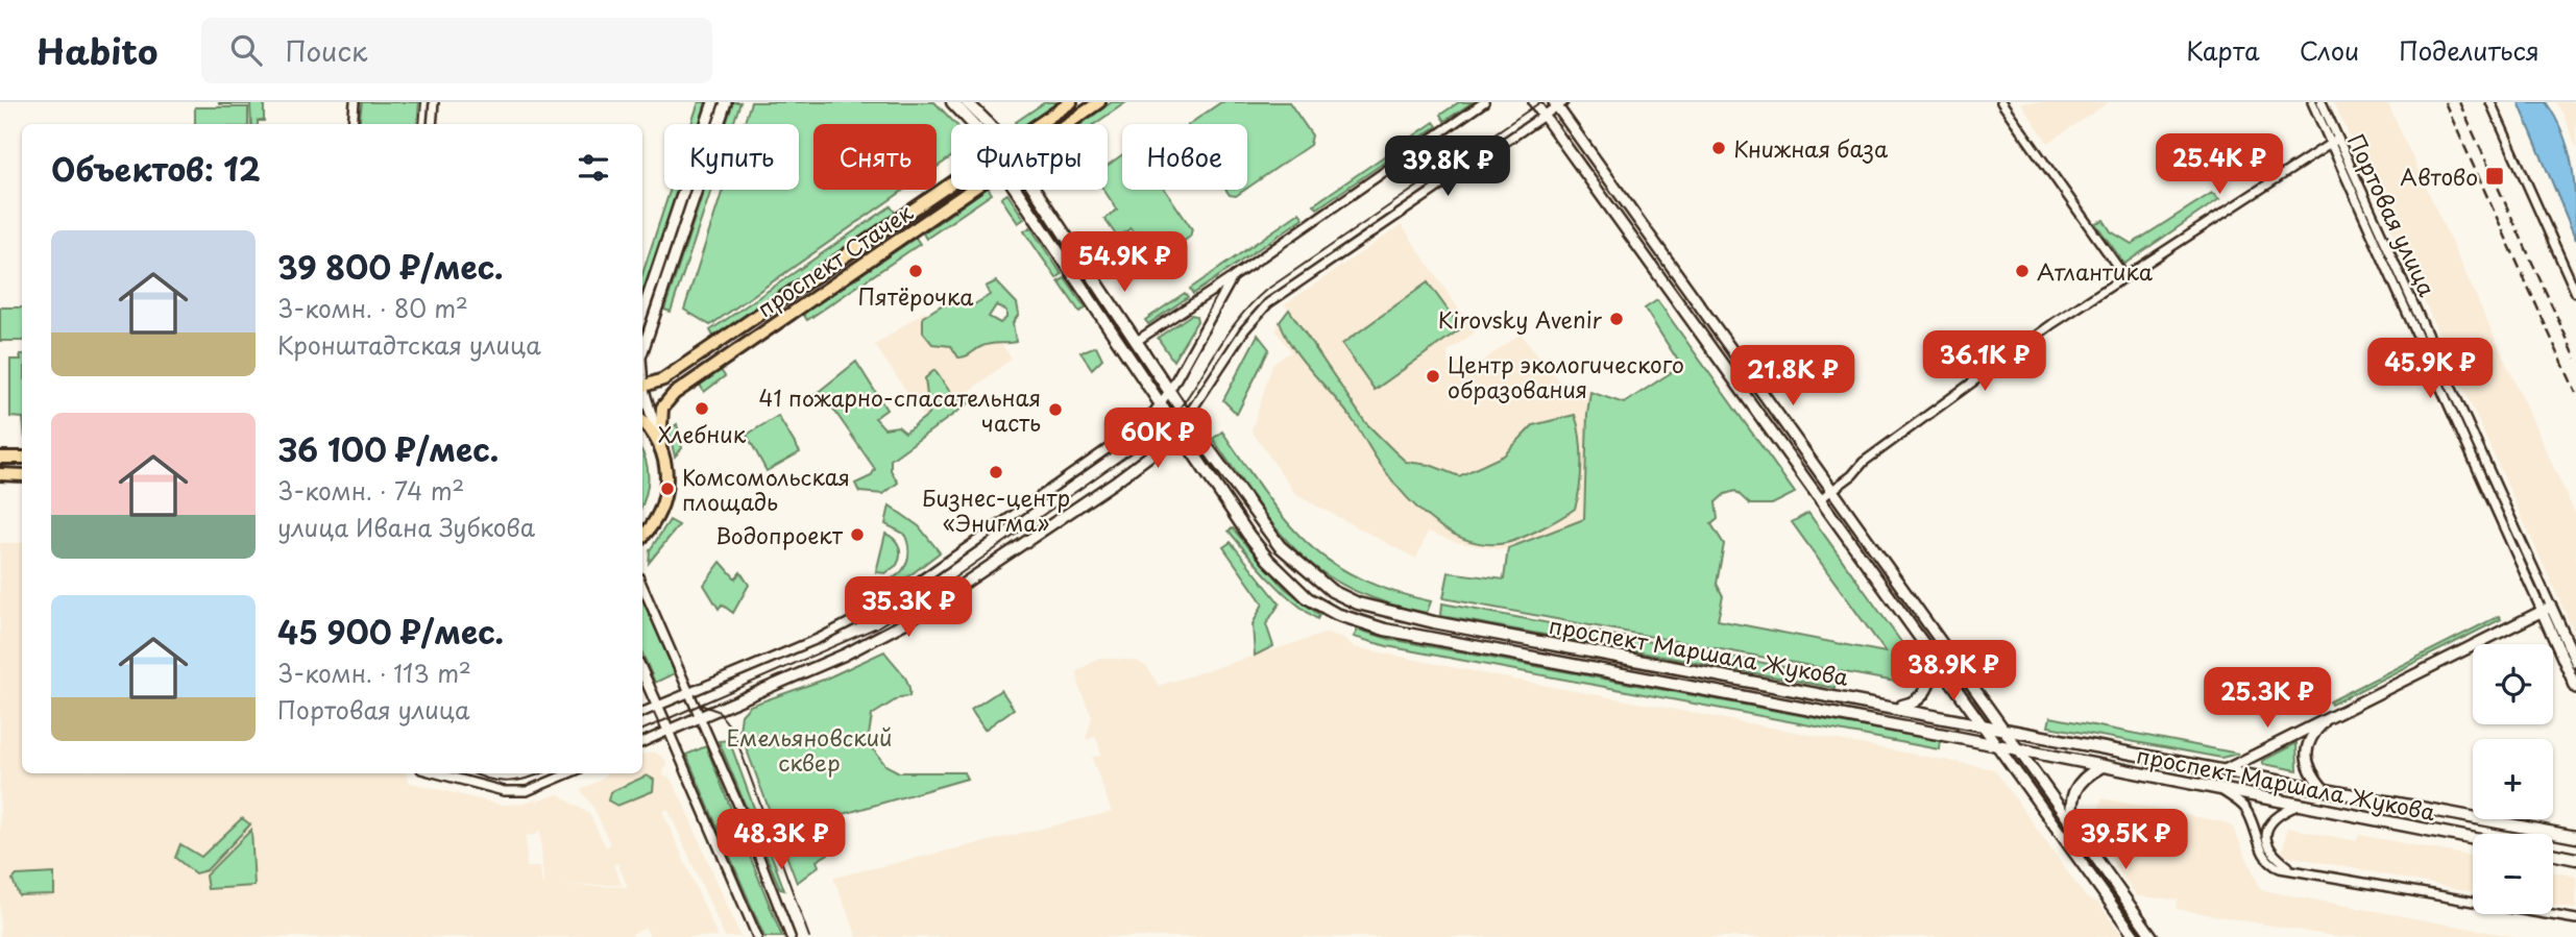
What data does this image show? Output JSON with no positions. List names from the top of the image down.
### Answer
{
  "streets": {
    "main road": ["проспект Стачек", "проспект Маршала Жукова"],
    "street": ["Портовая улица"]
  },
  "parks": ["Емельяновский сквер"],
  "places": {
    "other": [
      "Книжная база",
      "Пятёрочка",
      "Атлантика",
      "Kirovsky Avenir",
      "Центр экологического образования",
      "Хлебник",
      "41 пожарно-спасательная часть",
      "Бизнес-центр «Энигма»",
      "Комсомольская площадь",
      "Водопроект"
    ],
    "transit": ["Автово"]
  },
  "page": {
    "header": "Habito",
    "search": "Поиск",
    "nav": ["Карта", "Слои", "Поделиться"],
    "chip": [
      "Купить",
      "Снять",
      "Фильтры",
      "Новое"
    ],
    "heading": "Объектов: 12",
    "price": [
      "25.4K ₽",
      "39.8K ₽",
      "54.9K ₽",
      "36.1K ₽",
      "45.9K ₽",
      "21.8K ₽",
      "60K ₽",
      "35.3K ₽",
      "38.9K ₽",
      "25.3K ₽",
      "48.3K ₽",
      "39.5K ₽"
    ],
    "list": [
      {
        "name": "39 800 ₽/мес.",
        "note": "3-комн. · 80 m² · Кронштадтская улица"
      },
      {
        "name": "36 100 ₽/мес.",
        "note": "3-комн. · 74 m² · улица Ивана Зубкова"
      },
      {
        "name": "45 900 ₽/мес.",
        "note": "3-комн. · 113 m² · Портовая улица"
      }
    ],
    "map_buttons": ["+", "−"]
  }
}
